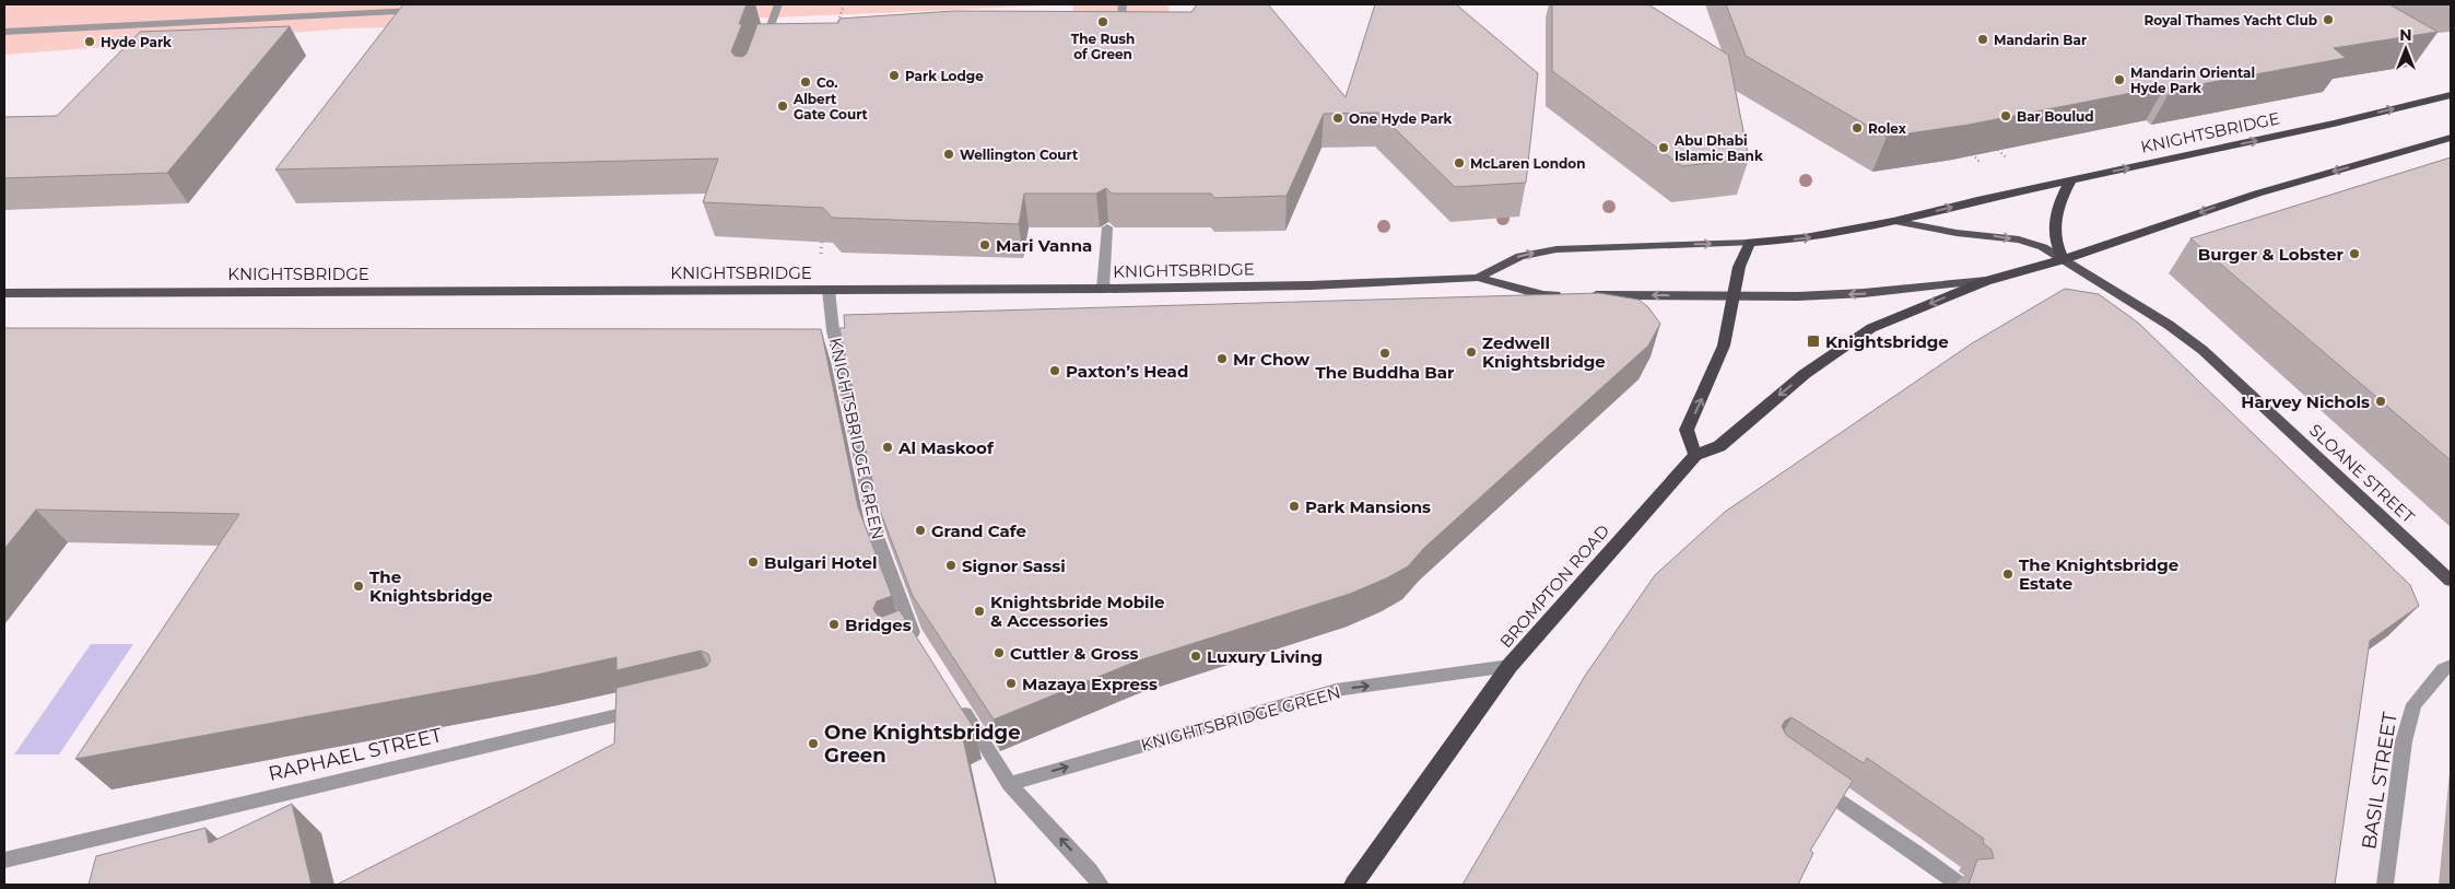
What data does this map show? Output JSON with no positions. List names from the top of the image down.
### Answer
{
  "streets": {
    "highway": ["KNIGHTSBRIDGE", "BROMPTON ROAD"],
    "main road": ["SLOANE STREET"],
    "street": ["KNIGHTSBRIDGE GREEN", "RAPHAEL STREET", "BASIL STREET"]
  },
  "crossings": [
    ["KNIGHTSBRIDGE", "KNIGHTSBRIDGE GREEN"],
    ["KNIGHTSBRIDGE", "SLOANE STREET"],
    ["KNIGHTSBRIDGE", "BROMPTON ROAD"],
    ["KNIGHTSBRIDGE GREEN", "BROMPTON ROAD"]
  ],
  "one_way": ["KNIGHTSBRIDGE GREEN"],
  "places": {
    "other": [
      "Royal Thames Yacht Club",
      "The Rush of Green",
      "Mandarin Bar",
      "Hyde Park",
      "Park Lodge",
      "Mandarin Oriental Hyde Park",
      "Co.",
      "Albert Gate Court",
      "Bar Boulud",
      "One Hyde Park",
      "Rolex",
      "Abu Dhabi Islamic Bank",
      "Wellington Court",
      "McLaren London",
      "Mari Vanna",
      "Burger & Lobster",
      "Zedwell Knightsbridge",
      "The Buddha Bar",
      "Mr Chow",
      "Paxton’s Head",
      "Harvey Nichols",
      "Al Maskoof",
      "Park Mansions",
      "Grand Cafe",
      "Bulgari Hotel",
      "Signor Sassi",
      "The Knightsbridge Estate",
      "The Knightsbridge",
      "Knightsbride Mobile & Accessories",
      "Bridges",
      "Cuttler & Gross",
      "Luxury Living",
      "Mazaya Express",
      "One Knightsbridge Green"
    ],
    "transit": ["Knightsbridge"]
  },
  "north": "top"
}
